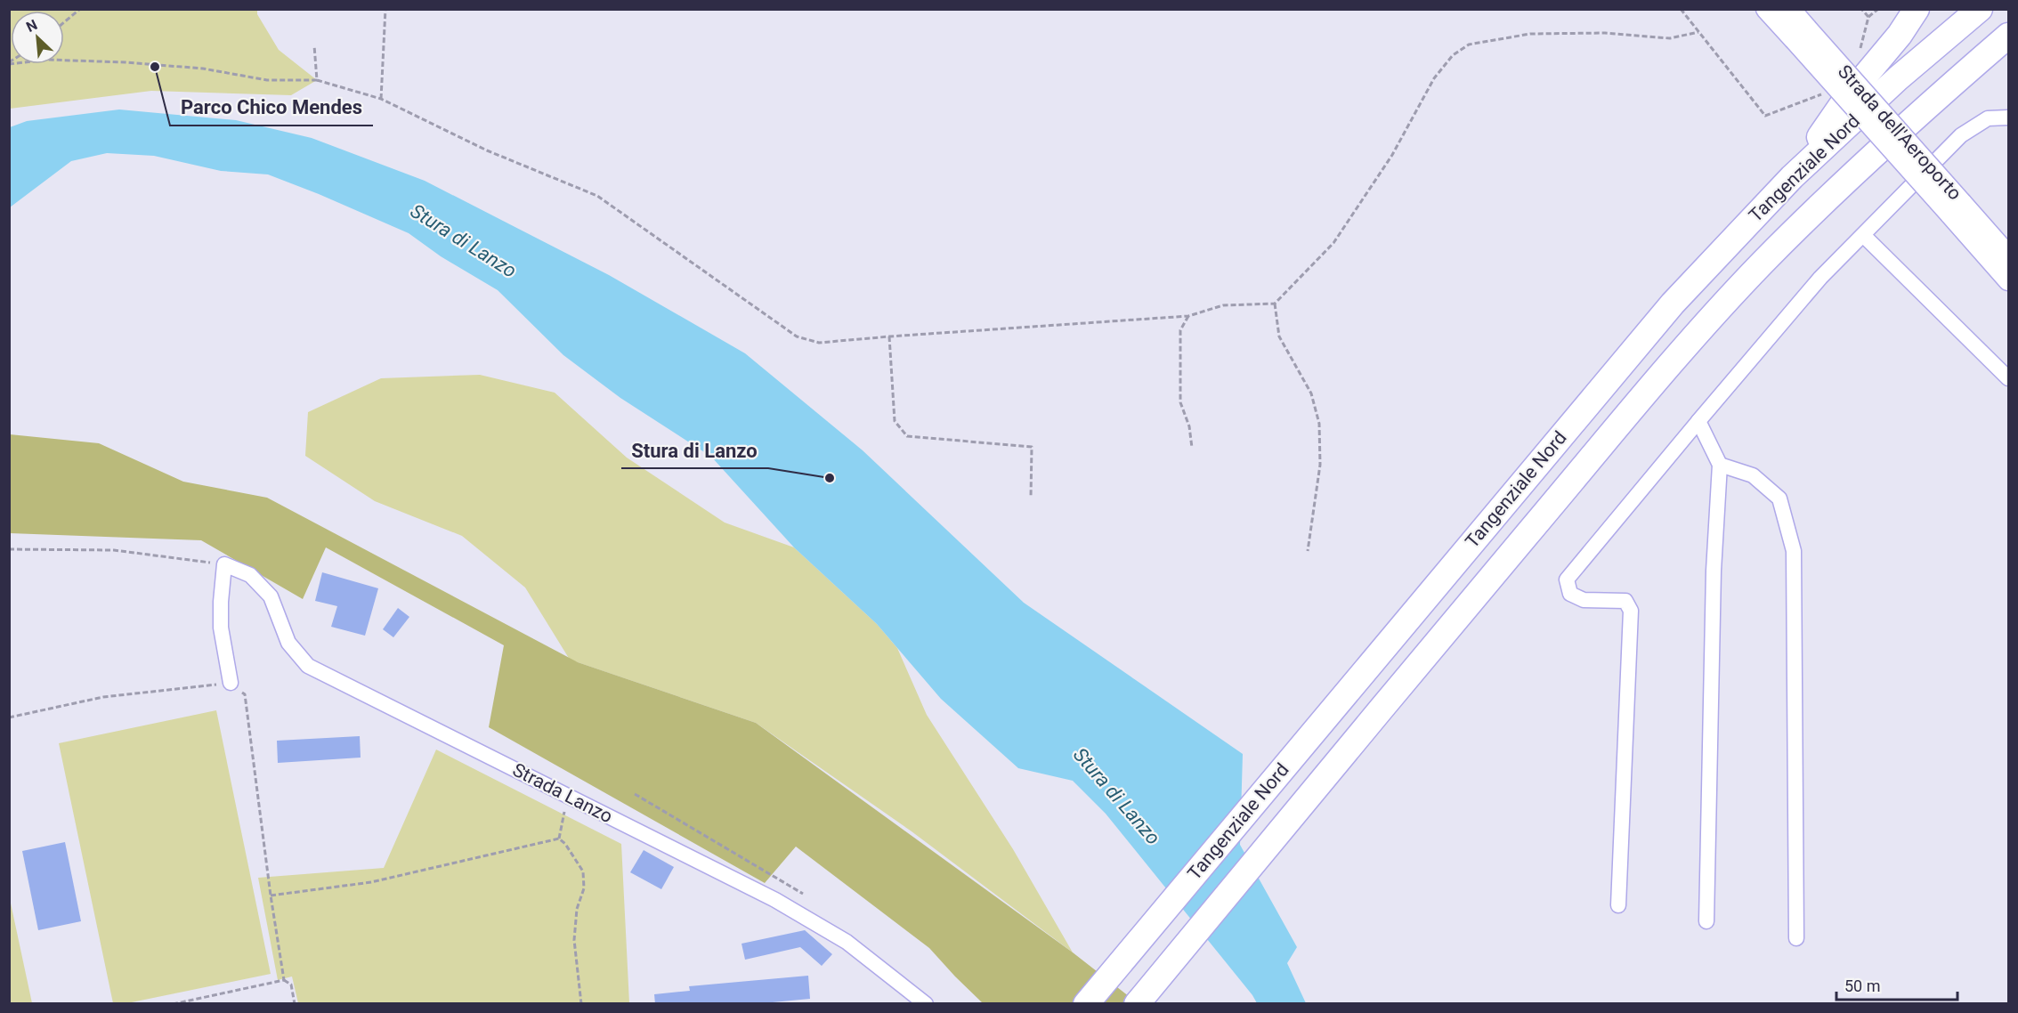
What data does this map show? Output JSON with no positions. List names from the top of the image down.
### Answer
{
  "streets": {
    "highway": ["Tangenziale Nord"],
    "main road": ["Strada dell'Aeroporto"],
    "street": ["Strada Lanzo"]
  },
  "water": ["Stura di Lanzo"],
  "places": ["Parco Chico Mendes", "Stura di Lanzo"],
  "scale_bar": "50 m",
  "north": "top left"
}
